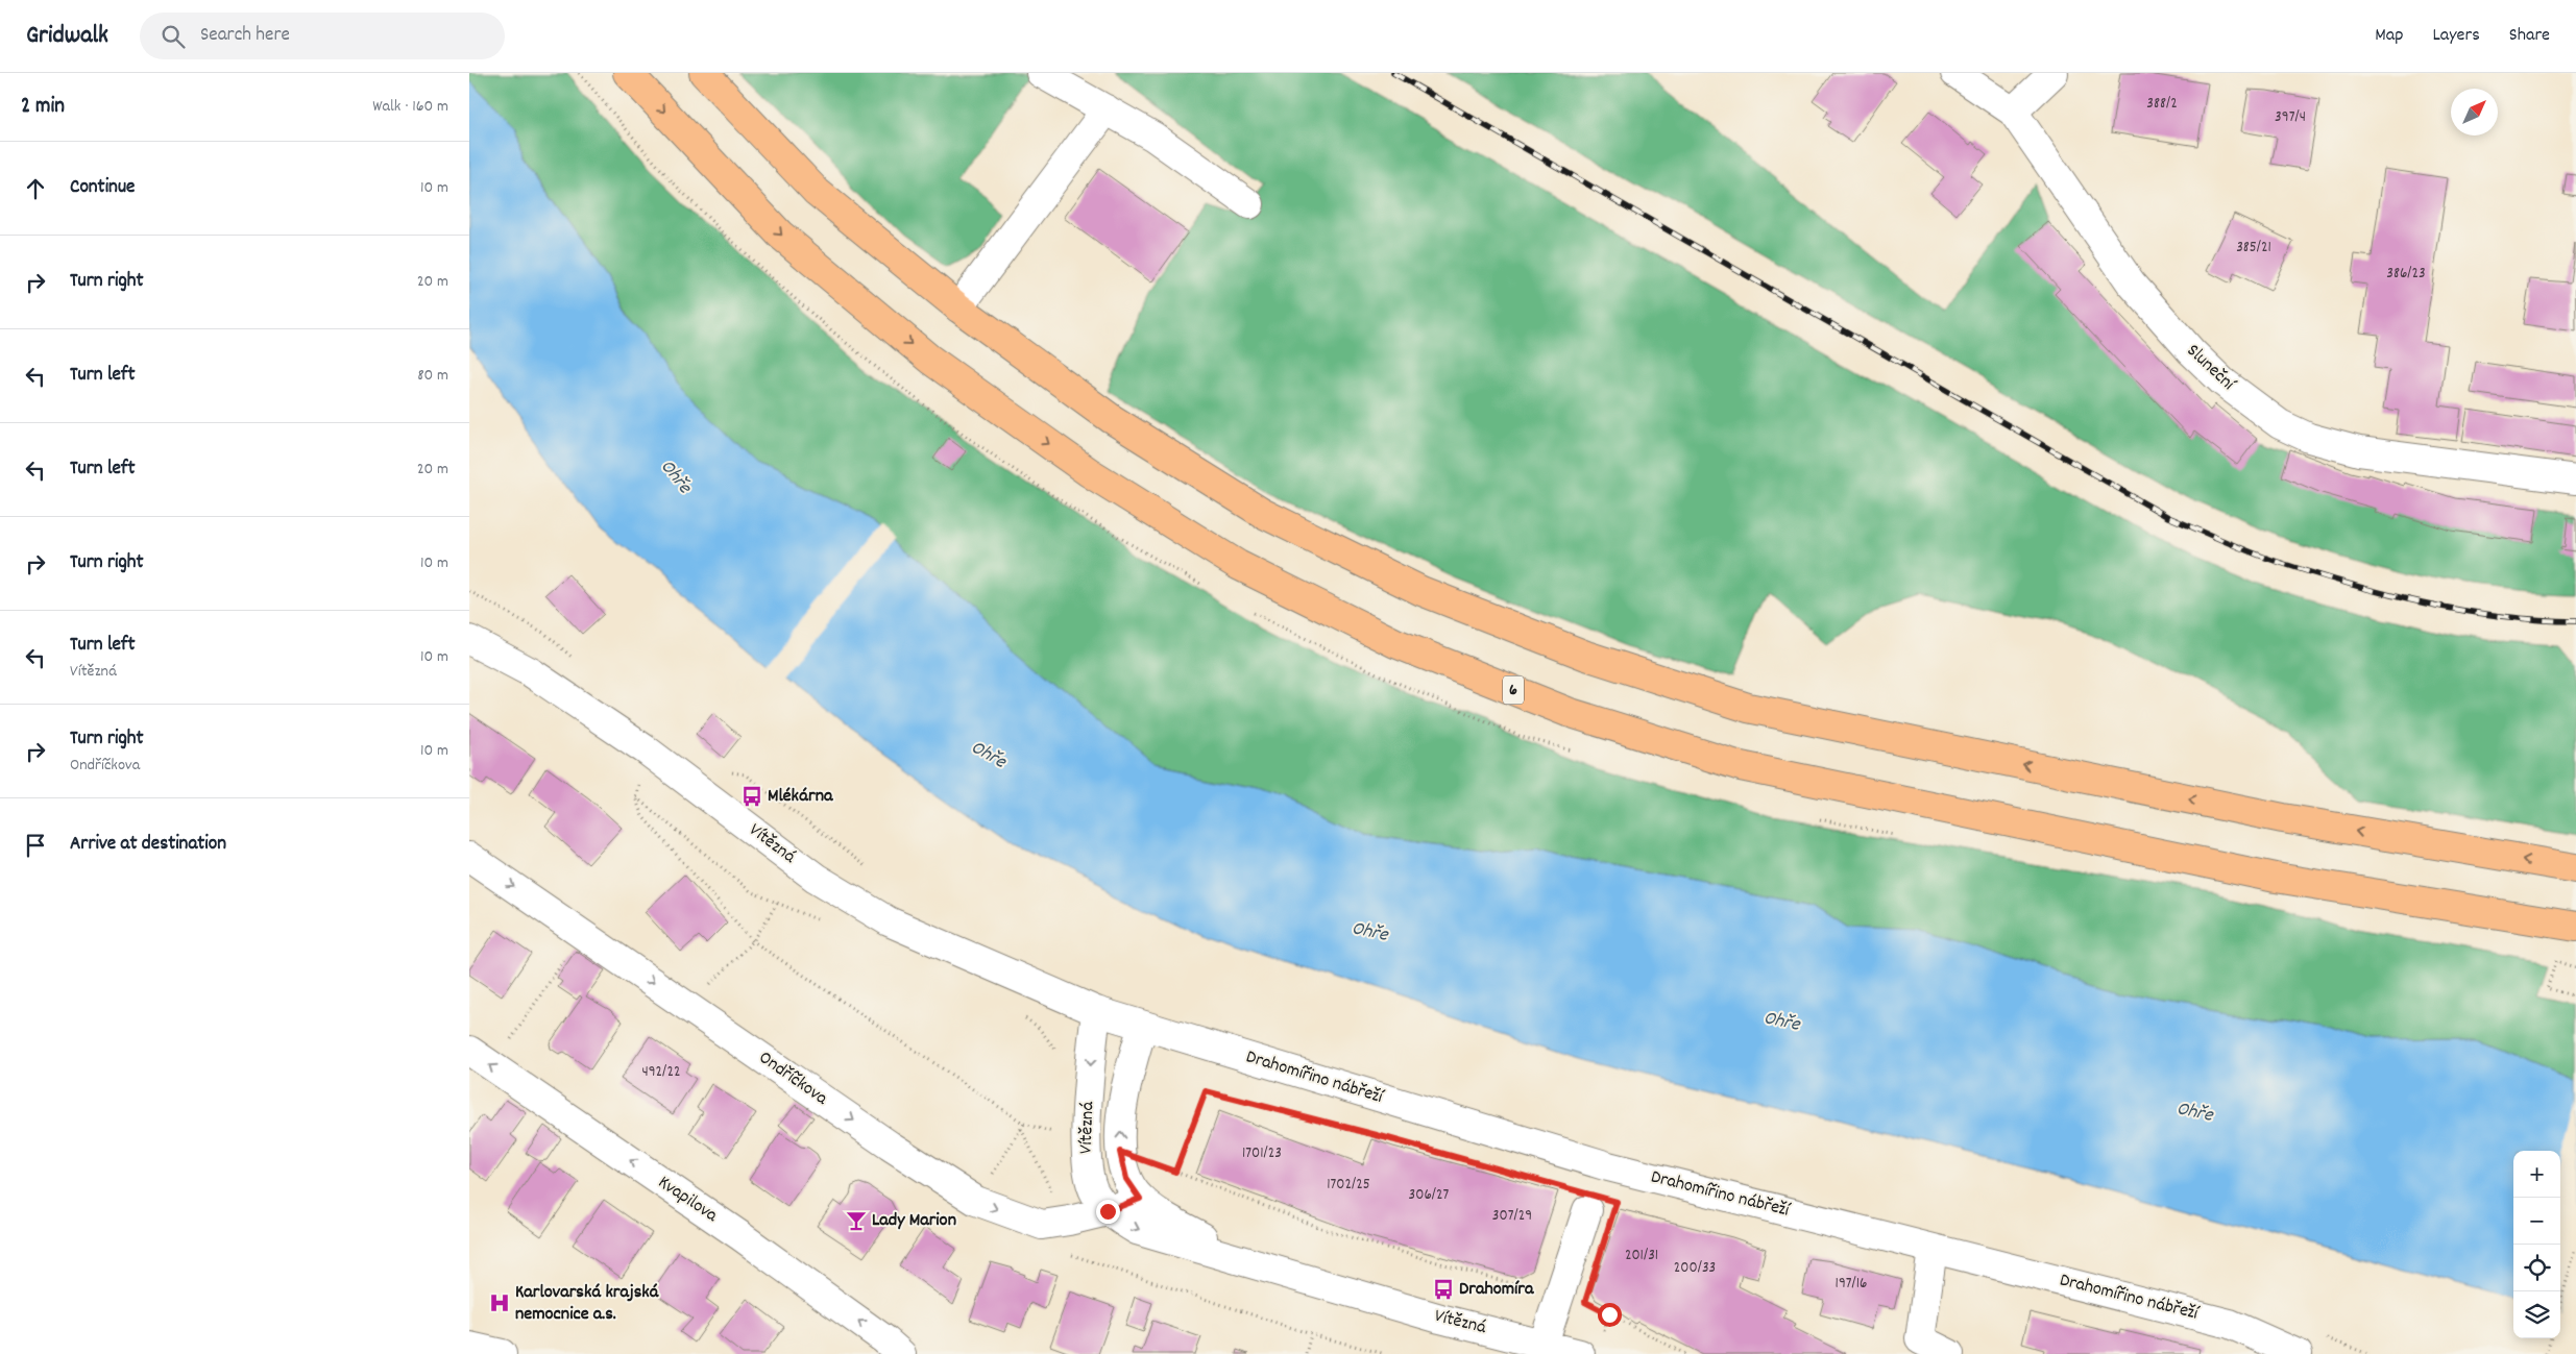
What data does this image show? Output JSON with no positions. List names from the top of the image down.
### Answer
{
  "streets": {
    "highway": ["6"],
    "street": [
      "Sluneční",
      "Vítězná",
      "Drahomířino nábřeží",
      "Ondříčkova",
      "Kvapilova"
    ]
  },
  "crossings": [
    ["Vítězná", "Drahomířino nábřeží"],
    ["Vítězná", "Ondříčkova"]
  ],
  "one_way": ["Ondříčkova", "Kvapilova"],
  "water": ["Ohře"],
  "places": {
    "bus stop": ["Mlékárna", "Drahomíra"],
    "bar": ["Lady Marion"],
    "hospital": ["Karlovarská krajská nemocnice a.s."]
  },
  "house_numbers": [
    "388/2",
    "397/4",
    "385/21",
    "386/23",
    "492/22",
    "1701/23",
    "1702/25",
    "306/27",
    "307/29",
    "201/31",
    "200/33",
    "197/16"
  ],
  "north": "top right",
  "page": {
    "header": "Gridwalk",
    "search": "Search here",
    "nav": ["Map", "Layers", "Share"],
    "heading": ["2 min", "Walk · 160 m"],
    "list": [
      ["Continue", "10 m"],
      ["Turn right", "20 m"],
      ["Turn left", "80 m"],
      ["Turn left", "20 m"],
      ["Turn right", "10 m"],
      ["Turn left", "Vítězná", "10 m"],
      ["Turn right", "Ondříčkova", "10 m"],
      "Arrive at destination"
    ],
    "map_buttons": ["+", "−"]
  }
}
